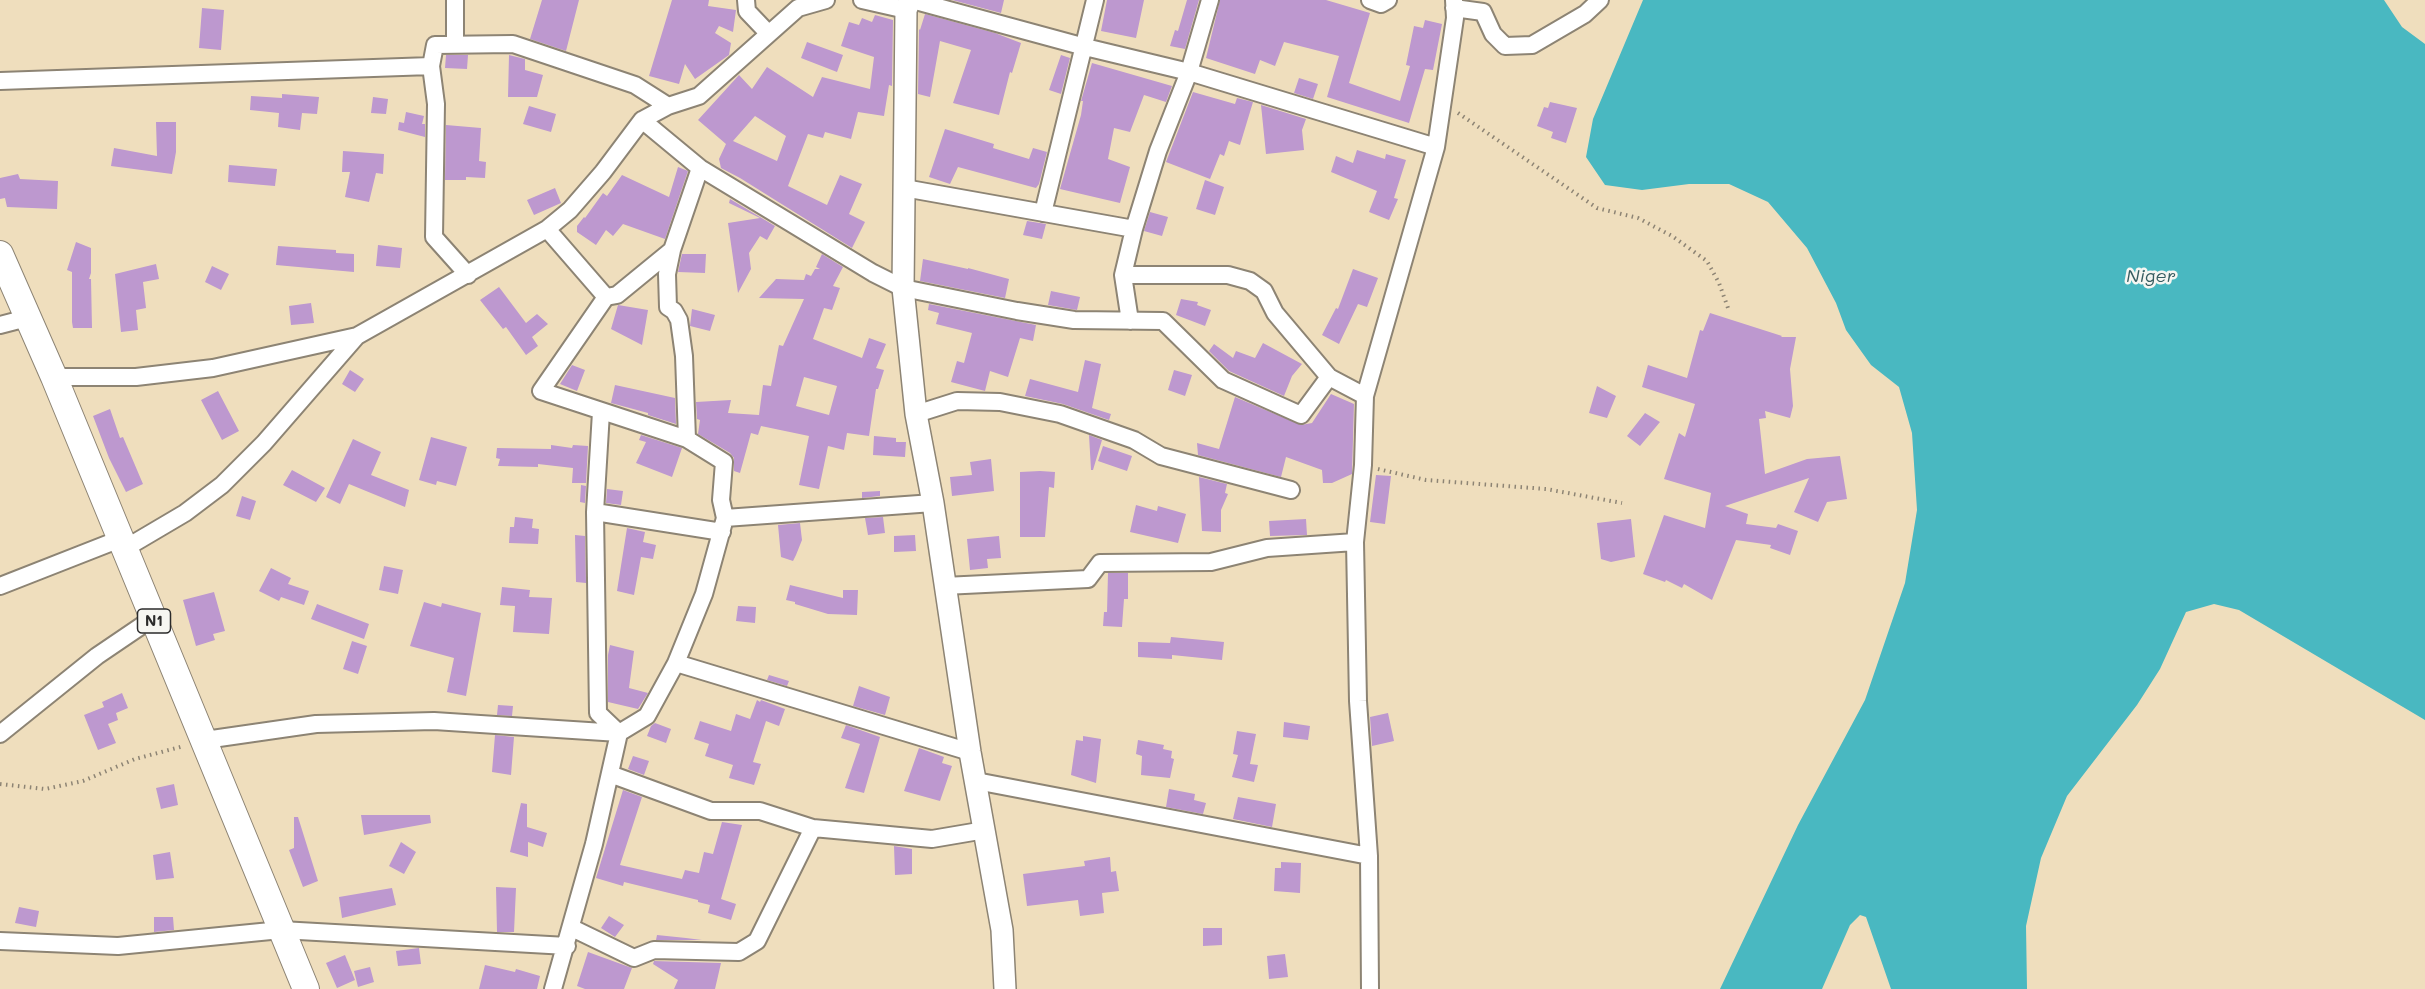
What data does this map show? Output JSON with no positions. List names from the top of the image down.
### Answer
{
  "streets": {
    "main road": ["N1"]
  },
  "water": ["Niger"]
}
